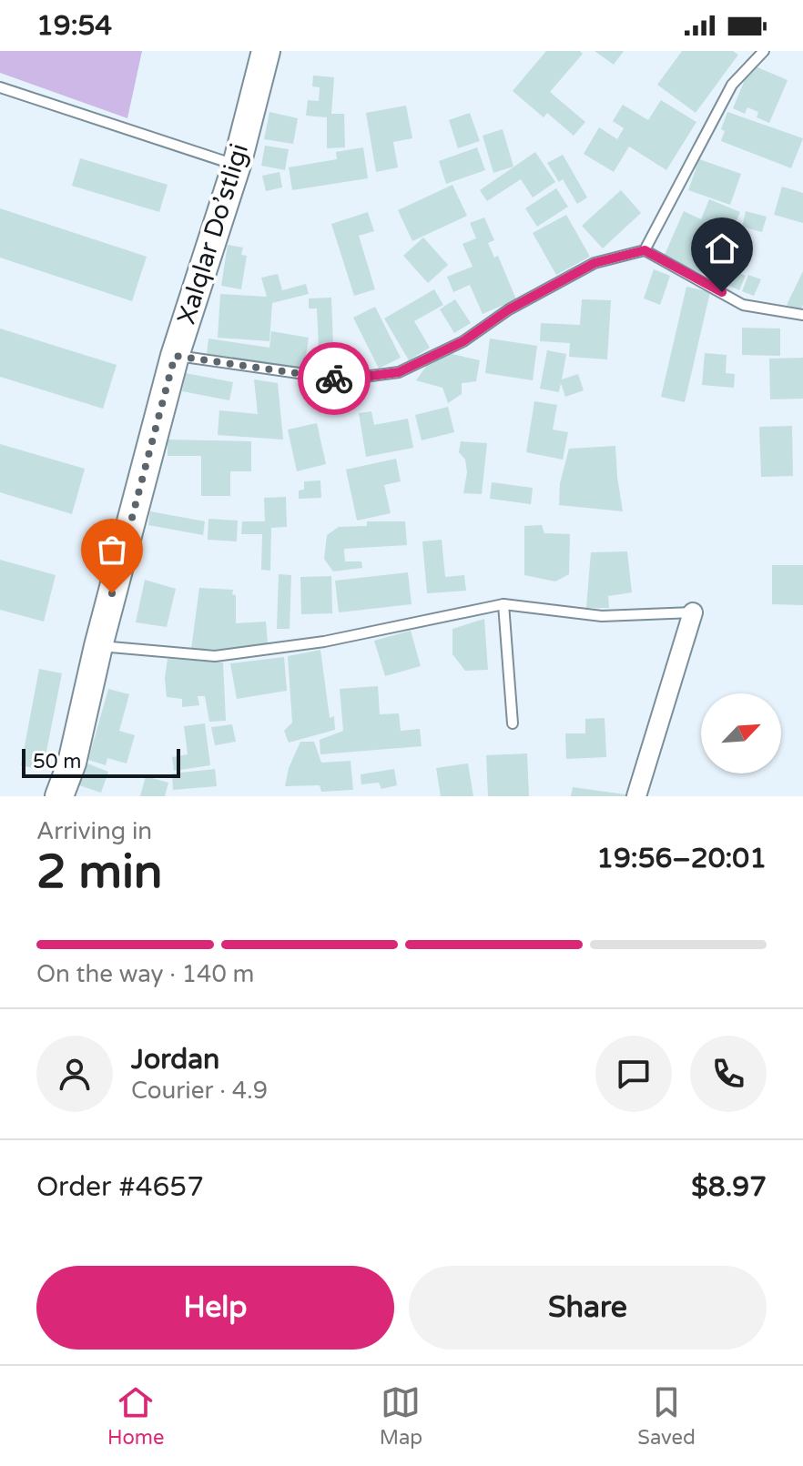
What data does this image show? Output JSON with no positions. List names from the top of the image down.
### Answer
{
  "streets": {
    "main road": ["Xalqlar Do’stligi"]
  },
  "scale_bar": "50 m",
  "north": "top right",
  "page": {
    "status": "19:54",
    "scale": "50 m",
    "heading": ["2 min", "Arriving in", "19:56–20:01"],
    "panel": [
      "Jordan",
      "Courier · 4.9",
      "Order #4657",
      "$8.97"
    ],
    "bar": "On the way · 140 m",
    "buttons": ["Help", "Share"],
    "tabs": ["Home", "Map", "Saved"]
  }
}
